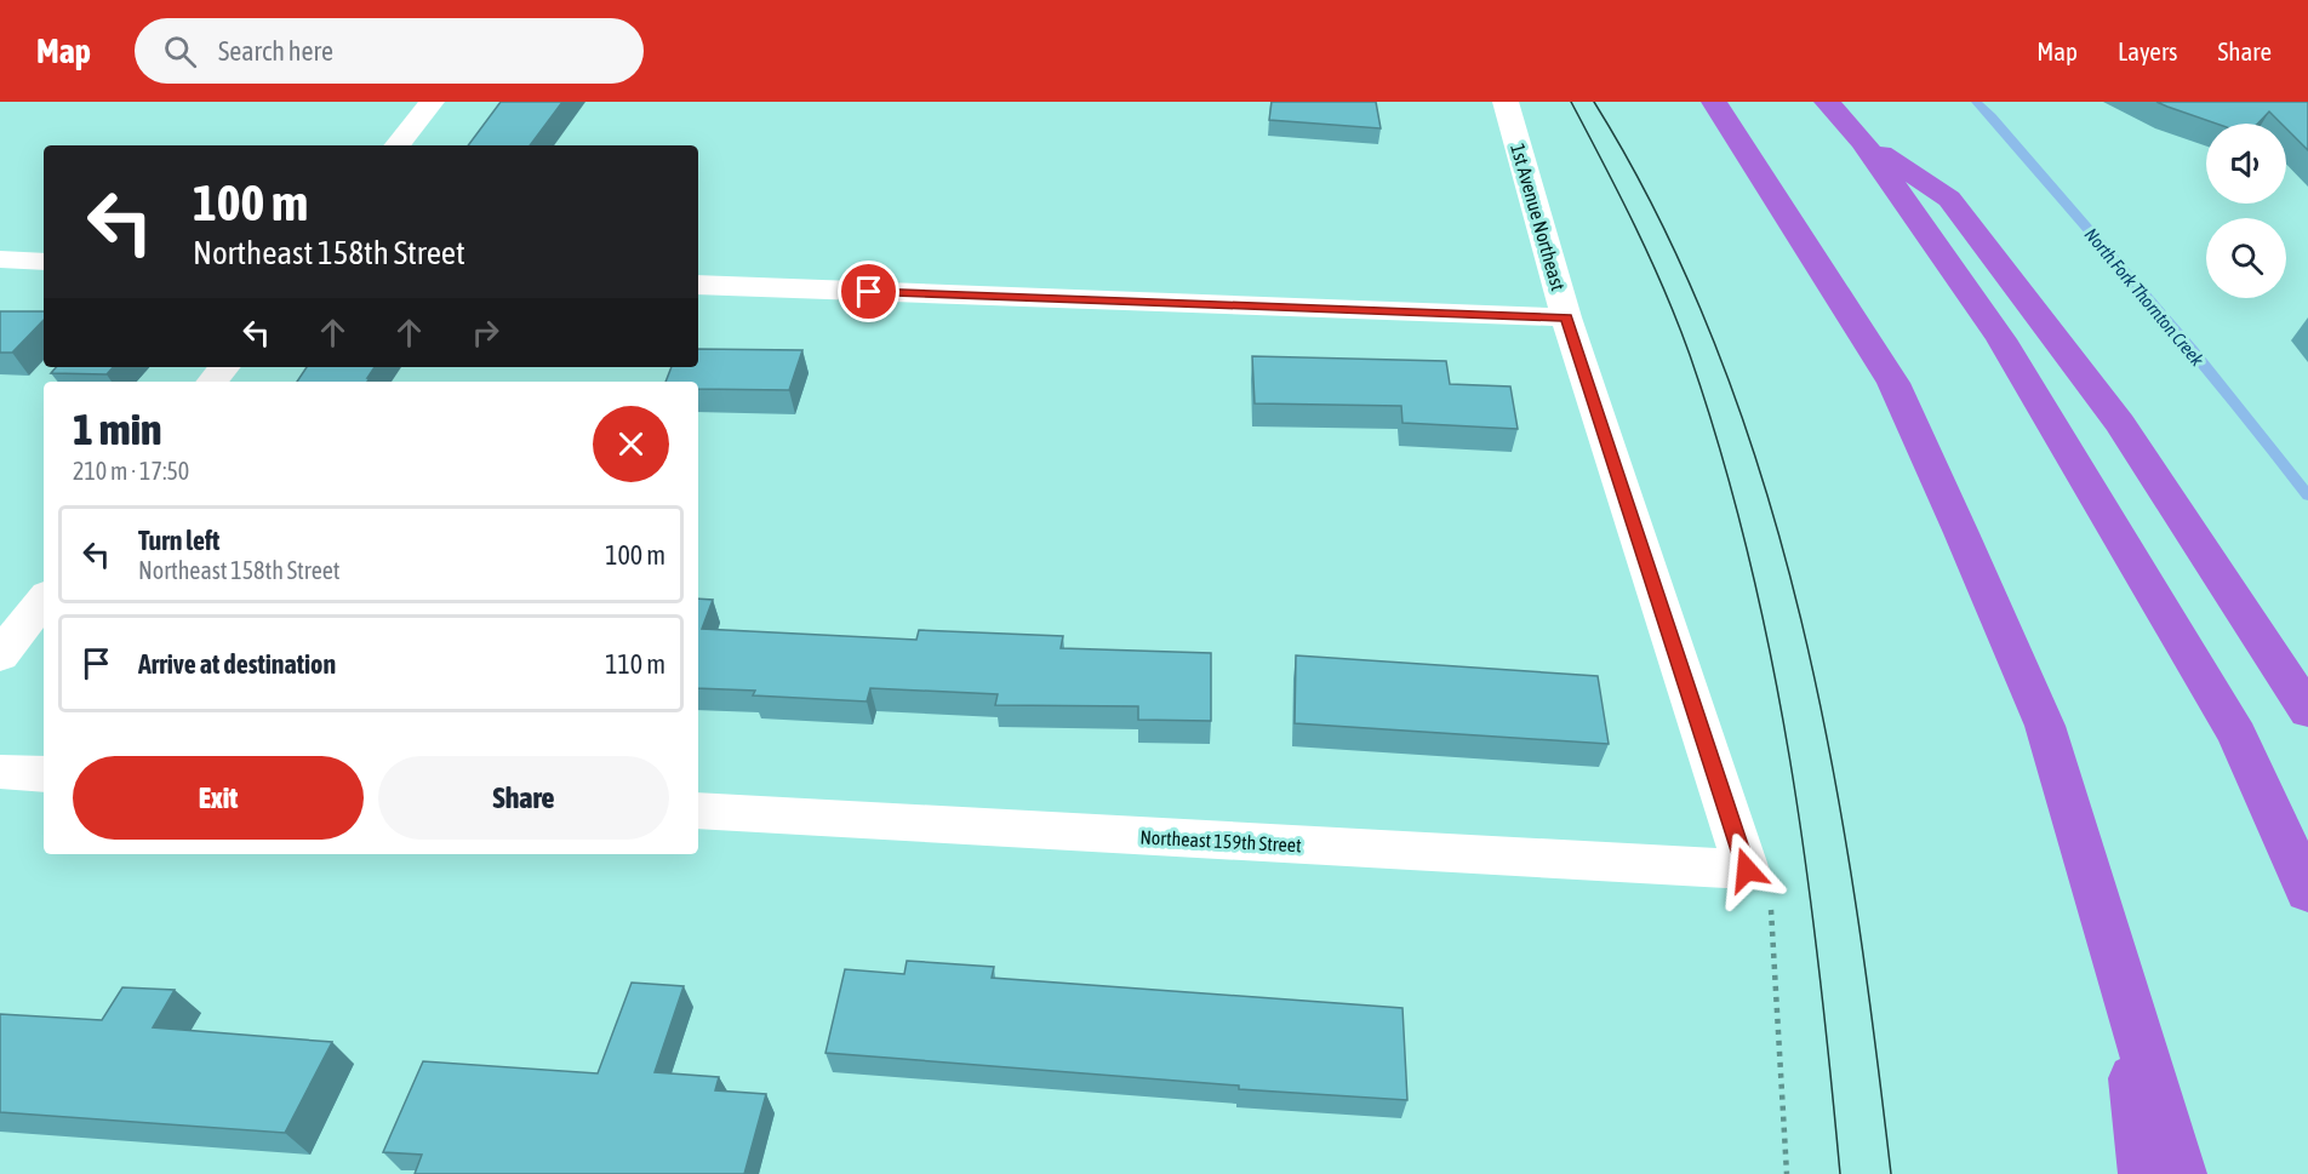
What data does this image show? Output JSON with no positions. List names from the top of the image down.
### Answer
{
  "streets": {
    "street": ["1st Avenue Northeast", "Northeast 159th Street"]
  },
  "crossings": [
    ["1st Avenue Northeast", "Northeast 159th Street"]
  ],
  "water": ["North Fork Thornton Creek"],
  "page": {
    "header": "Map",
    "search": "Search here",
    "nav": ["Map", "Layers", "Share"],
    "turn": ["100 m", "Northeast 158th Street"],
    "heading": ["1 min", "210 m · 17:50"],
    "list": [
      {
        "name": "Turn left",
        "note": "Northeast 158th Street",
        "value": "100 m"
      },
      {
        "name": "Arrive at destination",
        "value": "110 m"
      }
    ],
    "buttons": ["Exit", "Share"]
  }
}
